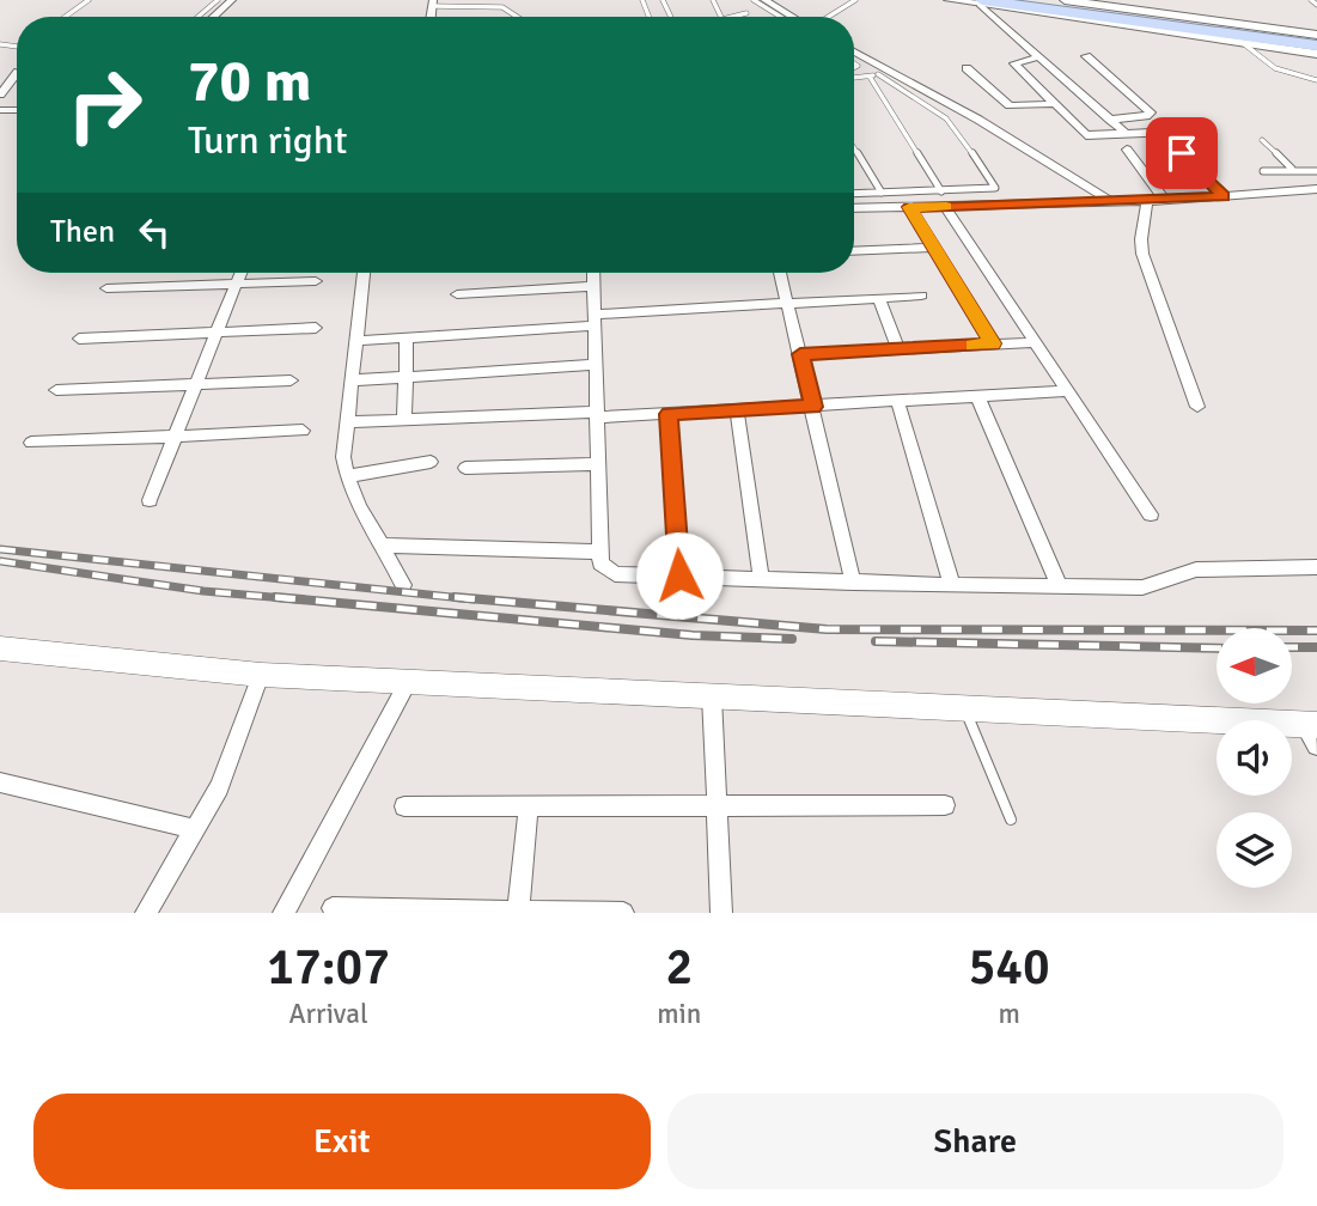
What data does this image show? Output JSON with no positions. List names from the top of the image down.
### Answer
{
  "north": "left",
  "page": {
    "turn": ["70 m", "Turn right"],
    "then": "Then",
    "eta": [
      "17:07",
      "Arrival",
      "2",
      "min",
      "540",
      "m"
    ],
    "buttons": ["Exit", "Share"]
  }
}
